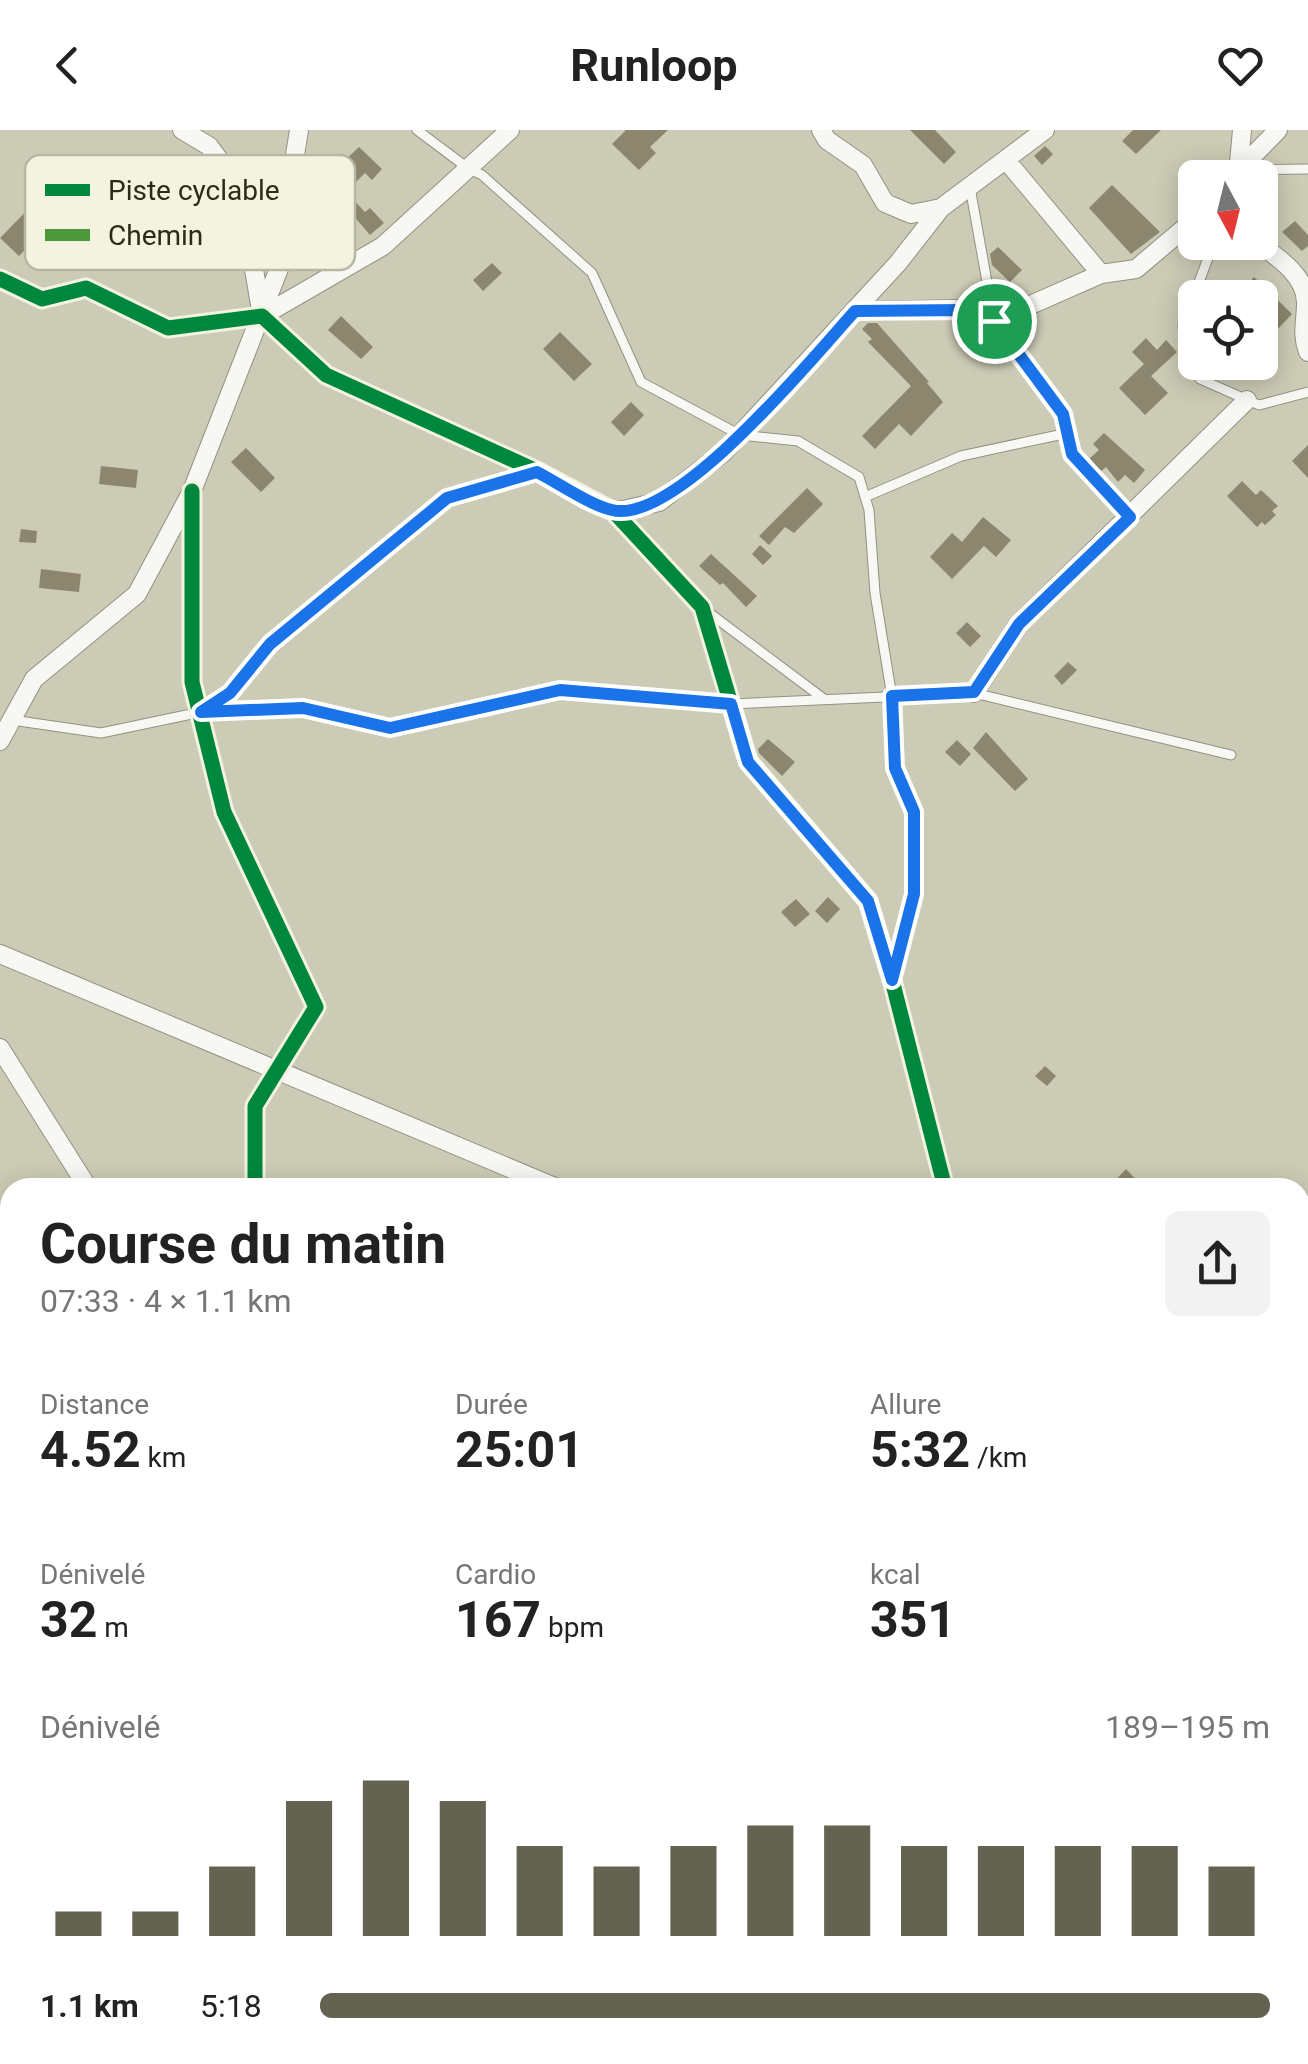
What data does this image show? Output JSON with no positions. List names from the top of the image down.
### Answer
{
  "legend": ["Piste cyclable", "Chemin"],
  "north": "bottom",
  "page": {
    "header": "Runloop",
    "heading": ["Course du matin", "07:33 · 4 × 1.1 km"],
    "stats": [
      ["Distance", "4.52 km"],
      ["Durée", "25:01"],
      ["Allure", "5:32 /km"],
      ["Dénivelé", "32 m"],
      ["Cardio", "167 bpm"],
      ["kcal", "351"]
    ],
    "chart": ["Dénivelé", "189–195 m"],
    "list": [
      {
        "name": "1.1 km",
        "note": "5:18"
      }
    ]
  }
}
